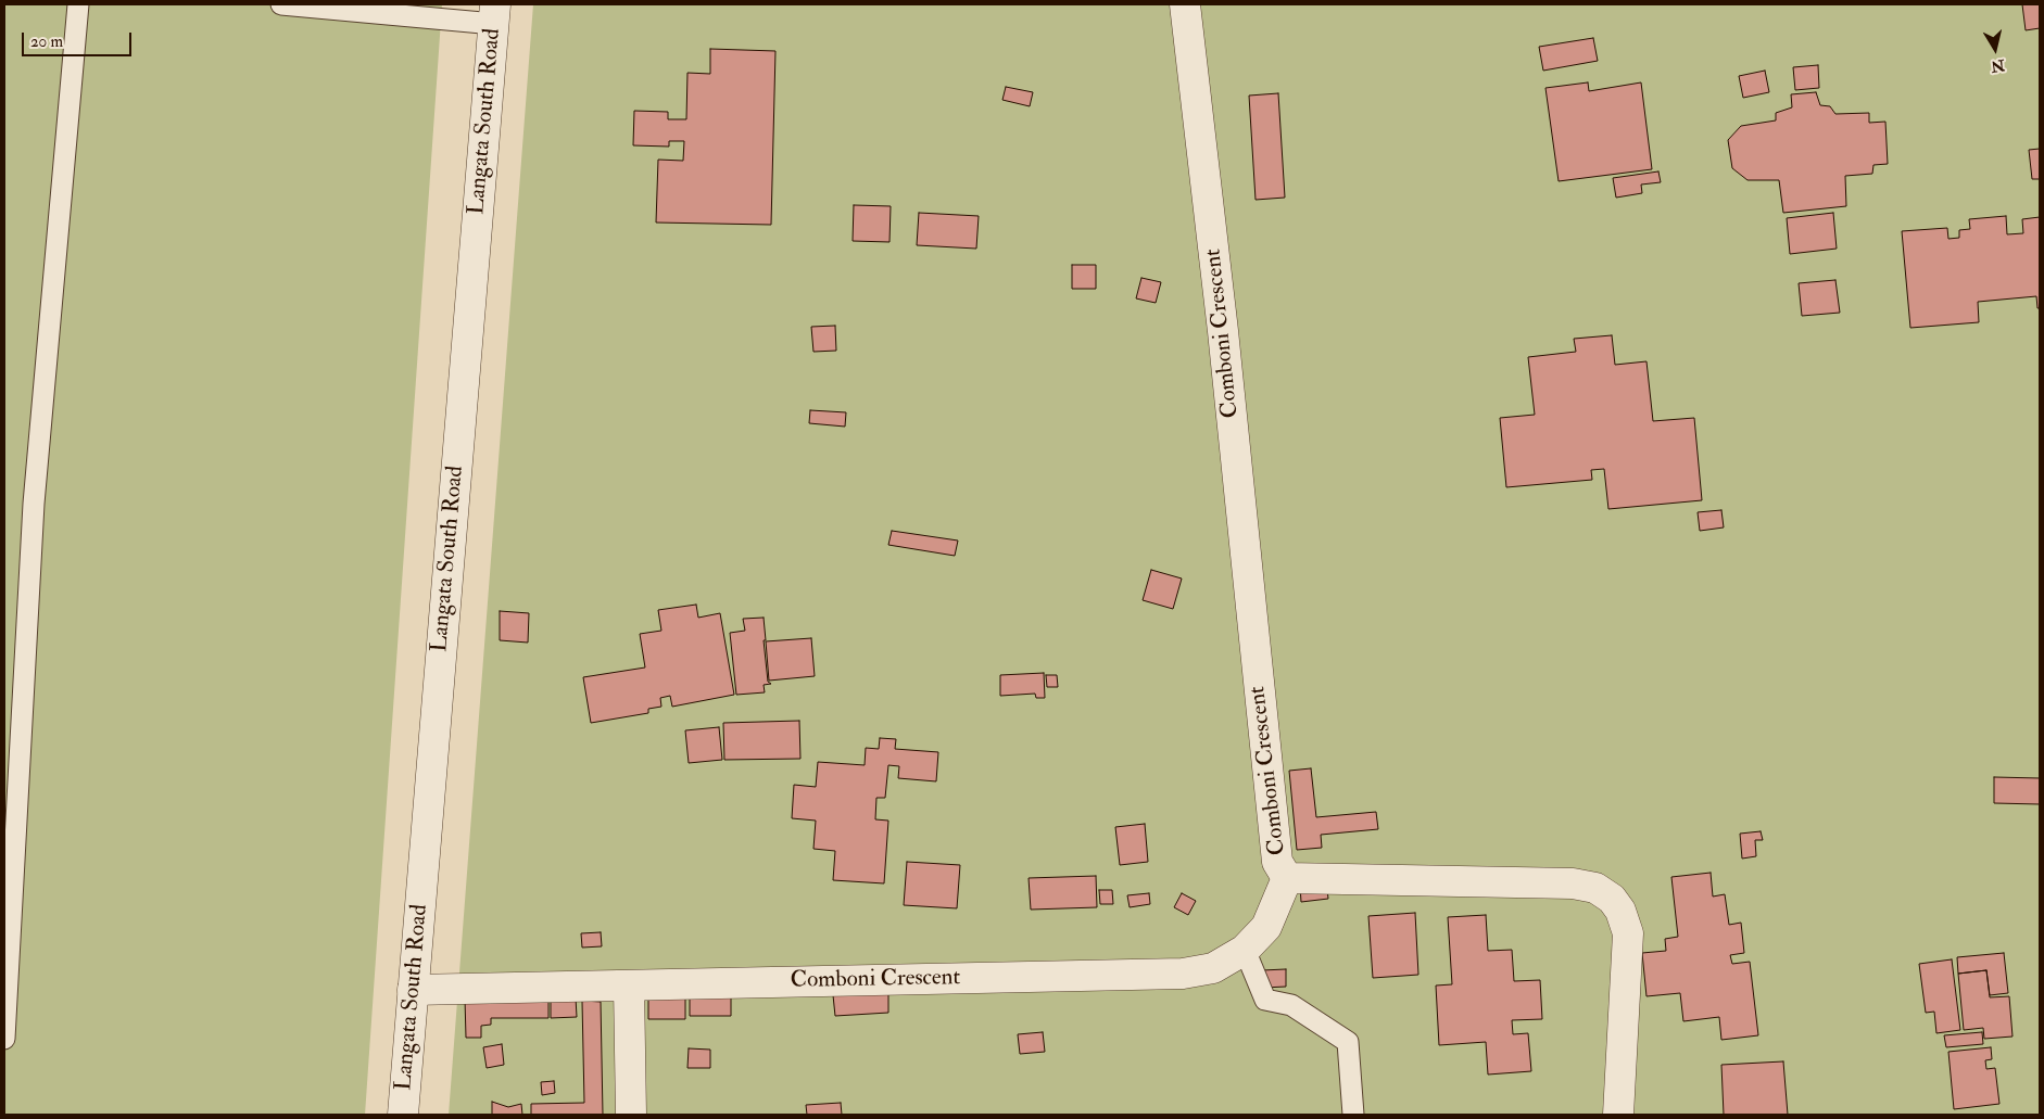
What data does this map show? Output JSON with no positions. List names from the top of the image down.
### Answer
{
  "streets": {
    "street": ["Langata South Road", "Comboni Crescent"]
  },
  "crossings": [
    ["Langata South Road", "Comboni Crescent"]
  ],
  "scale_bar": "20 m",
  "north": "bottom"
}
